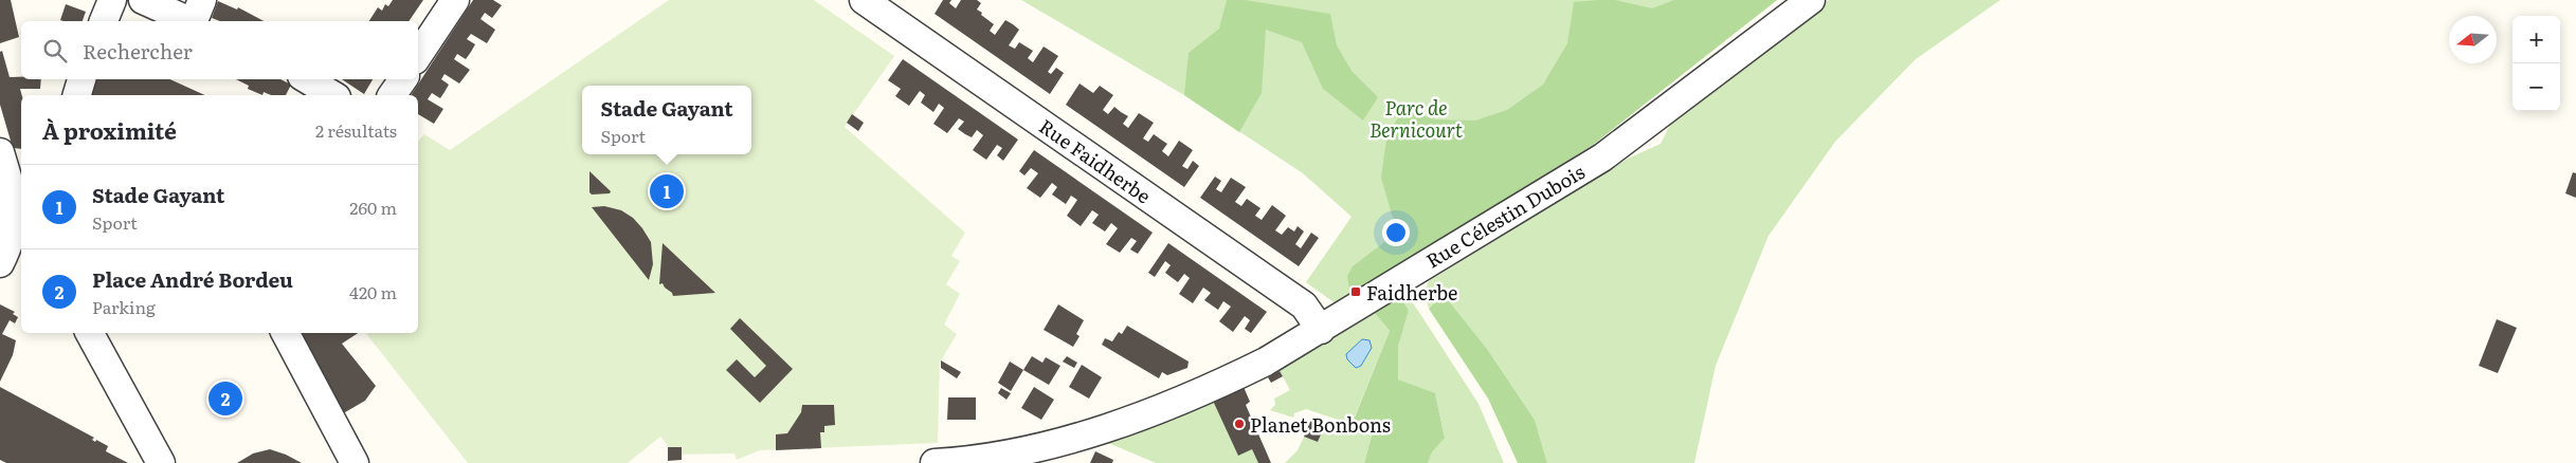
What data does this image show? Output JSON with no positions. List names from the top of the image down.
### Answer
{
  "streets": {
    "street": ["Rue Faidherbe", "Rue Célestin Dubois"]
  },
  "crossings": [
    ["Rue Faidherbe", "Rue Célestin Dubois"]
  ],
  "parks": ["Parc de Bernicourt"],
  "places": {
    "transit": ["Faidherbe"],
    "other": ["Planet Bonbons"]
  },
  "north": "left",
  "page": {
    "map_buttons": ["+", "−"],
    "search": "Rechercher",
    "popup": ["Stade Gayant", "Sport"],
    "heading": ["À proximité", "2 résultats"],
    "list": [
      {
        "mark": "1",
        "name": "Stade Gayant",
        "note": "Sport",
        "value": "260 m"
      },
      {
        "mark": "2",
        "name": "Place André Bordeu",
        "note": "Parking",
        "value": "420 m"
      }
    ],
    "pins": ["1", "2"]
  }
}
